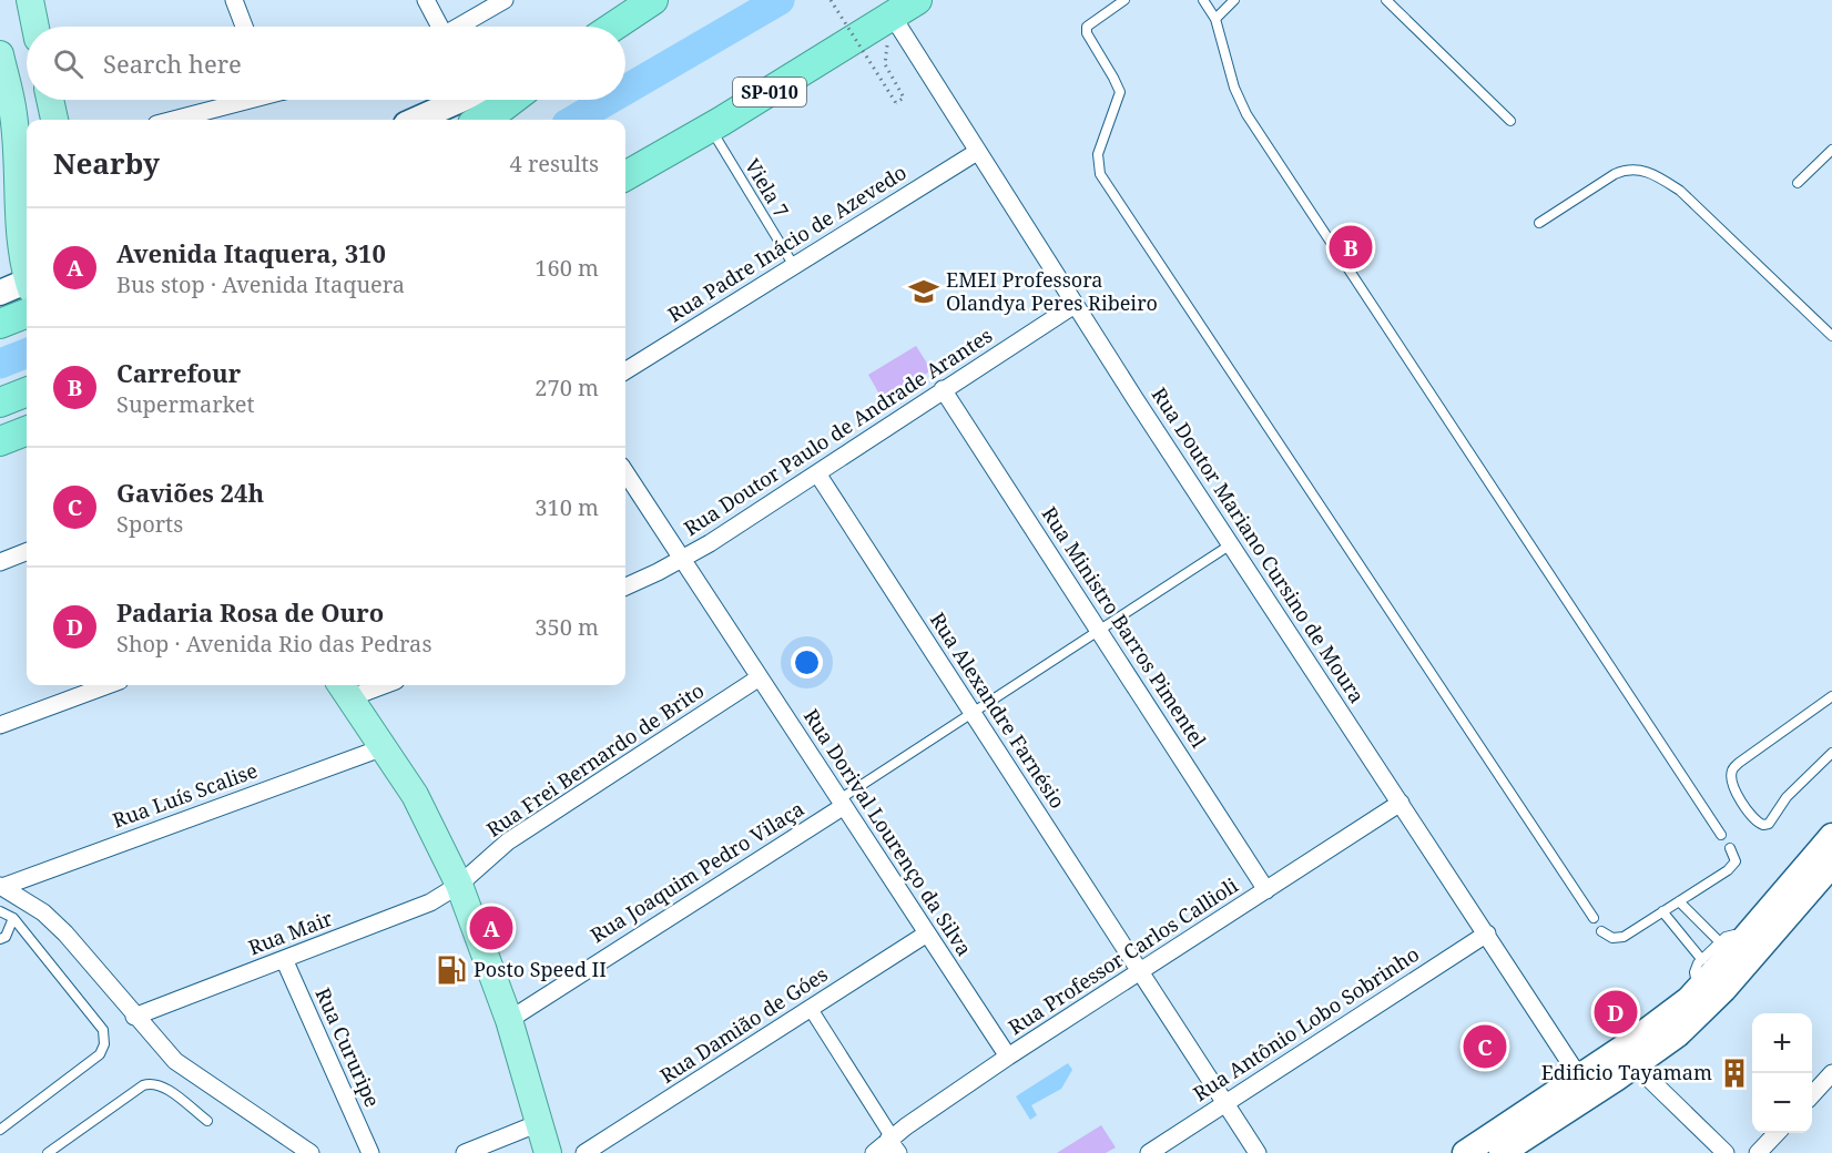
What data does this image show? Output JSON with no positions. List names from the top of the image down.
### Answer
{
  "streets": {
    "highway": ["SP-010"],
    "street": [
      "Rua Padre Inácio de Azevedo",
      "Rua Doutor Paulo de Andrade Arantes",
      "Rua Doutor Mariano Cursino de Moura",
      "Rua Ministro Barros Pimentel",
      "Rua Alexandre Farnésio",
      "Rua Frei Bernardo de Brito",
      "Rua Luís Scalise",
      "Rua Dorival Lourenço da Silva",
      "Rua Joaquim Pedro Vilaça",
      "Rua Mair",
      "Rua Professor Carlos Callioli",
      "Rua Antônio Lobo Sobrinho",
      "Rua Damião de Góes",
      "Rua Cururipe"
    ],
    "lane": ["Viela 7"]
  },
  "crossings": [
    ["SP-010", "Viela 7"],
    ["SP-010", "Rua Doutor Mariano Cursino de Moura"],
    ["Viela 7", "Rua Padre Inácio de Azevedo"],
    ["Rua Padre Inácio de Azevedo", "Rua Doutor Mariano Cursino de Moura"],
    ["Rua Doutor Paulo de Andrade Arantes", "Rua Doutor Mariano Cursino de Moura"],
    ["Rua Doutor Paulo de Andrade Arantes", "Rua Ministro Barros Pimentel"],
    ["Rua Doutor Paulo de Andrade Arantes", "Rua Alexandre Farnésio"],
    ["Rua Doutor Paulo de Andrade Arantes", "Rua Dorival Lourenço da Silva"],
    ["Rua Doutor Mariano Cursino de Moura", "Rua Professor Carlos Callioli"],
    ["Rua Doutor Mariano Cursino de Moura", "Rua Antônio Lobo Sobrinho"],
    ["Rua Ministro Barros Pimentel", "Rua Professor Carlos Callioli"],
    ["Rua Alexandre Farnésio", "Rua Professor Carlos Callioli"],
    ["Rua Alexandre Farnésio", "Rua Antônio Lobo Sobrinho"],
    ["Rua Frei Bernardo de Brito", "Rua Dorival Lourenço da Silva"],
    ["Rua Frei Bernardo de Brito", "Rua Mair"],
    ["Rua Dorival Lourenço da Silva", "Rua Joaquim Pedro Vilaça"],
    ["Rua Dorival Lourenço da Silva", "Rua Professor Carlos Callioli"],
    ["Rua Dorival Lourenço da Silva", "Rua Damião de Góes"],
    ["Rua Mair", "Rua Cururipe"]
  ],
  "places": {
    "school or university": ["EMEI Professora Olandya Peres Ribeiro"],
    "fuel station": ["Posto Speed II"],
    "building": ["Edificio Tayamam"]
  },
  "page": {
    "search": "Search here",
    "heading": ["Nearby", "4 results"],
    "list": [
      {
        "mark": "A",
        "name": "Avenida Itaquera, 310",
        "note": "Bus stop · Avenida Itaquera",
        "value": "160 m"
      },
      {
        "mark": "B",
        "name": "Carrefour",
        "note": "Supermarket",
        "value": "270 m"
      },
      {
        "mark": "C",
        "name": "Gaviões 24h",
        "note": "Sports",
        "value": "310 m"
      },
      {
        "mark": "D",
        "name": "Padaria Rosa de Ouro",
        "note": "Shop · Avenida Rio das Pedras",
        "value": "350 m"
      }
    ],
    "pins": [
      "B",
      "A",
      "D",
      "C"
    ],
    "map_buttons": ["+", "−"]
  }
}
